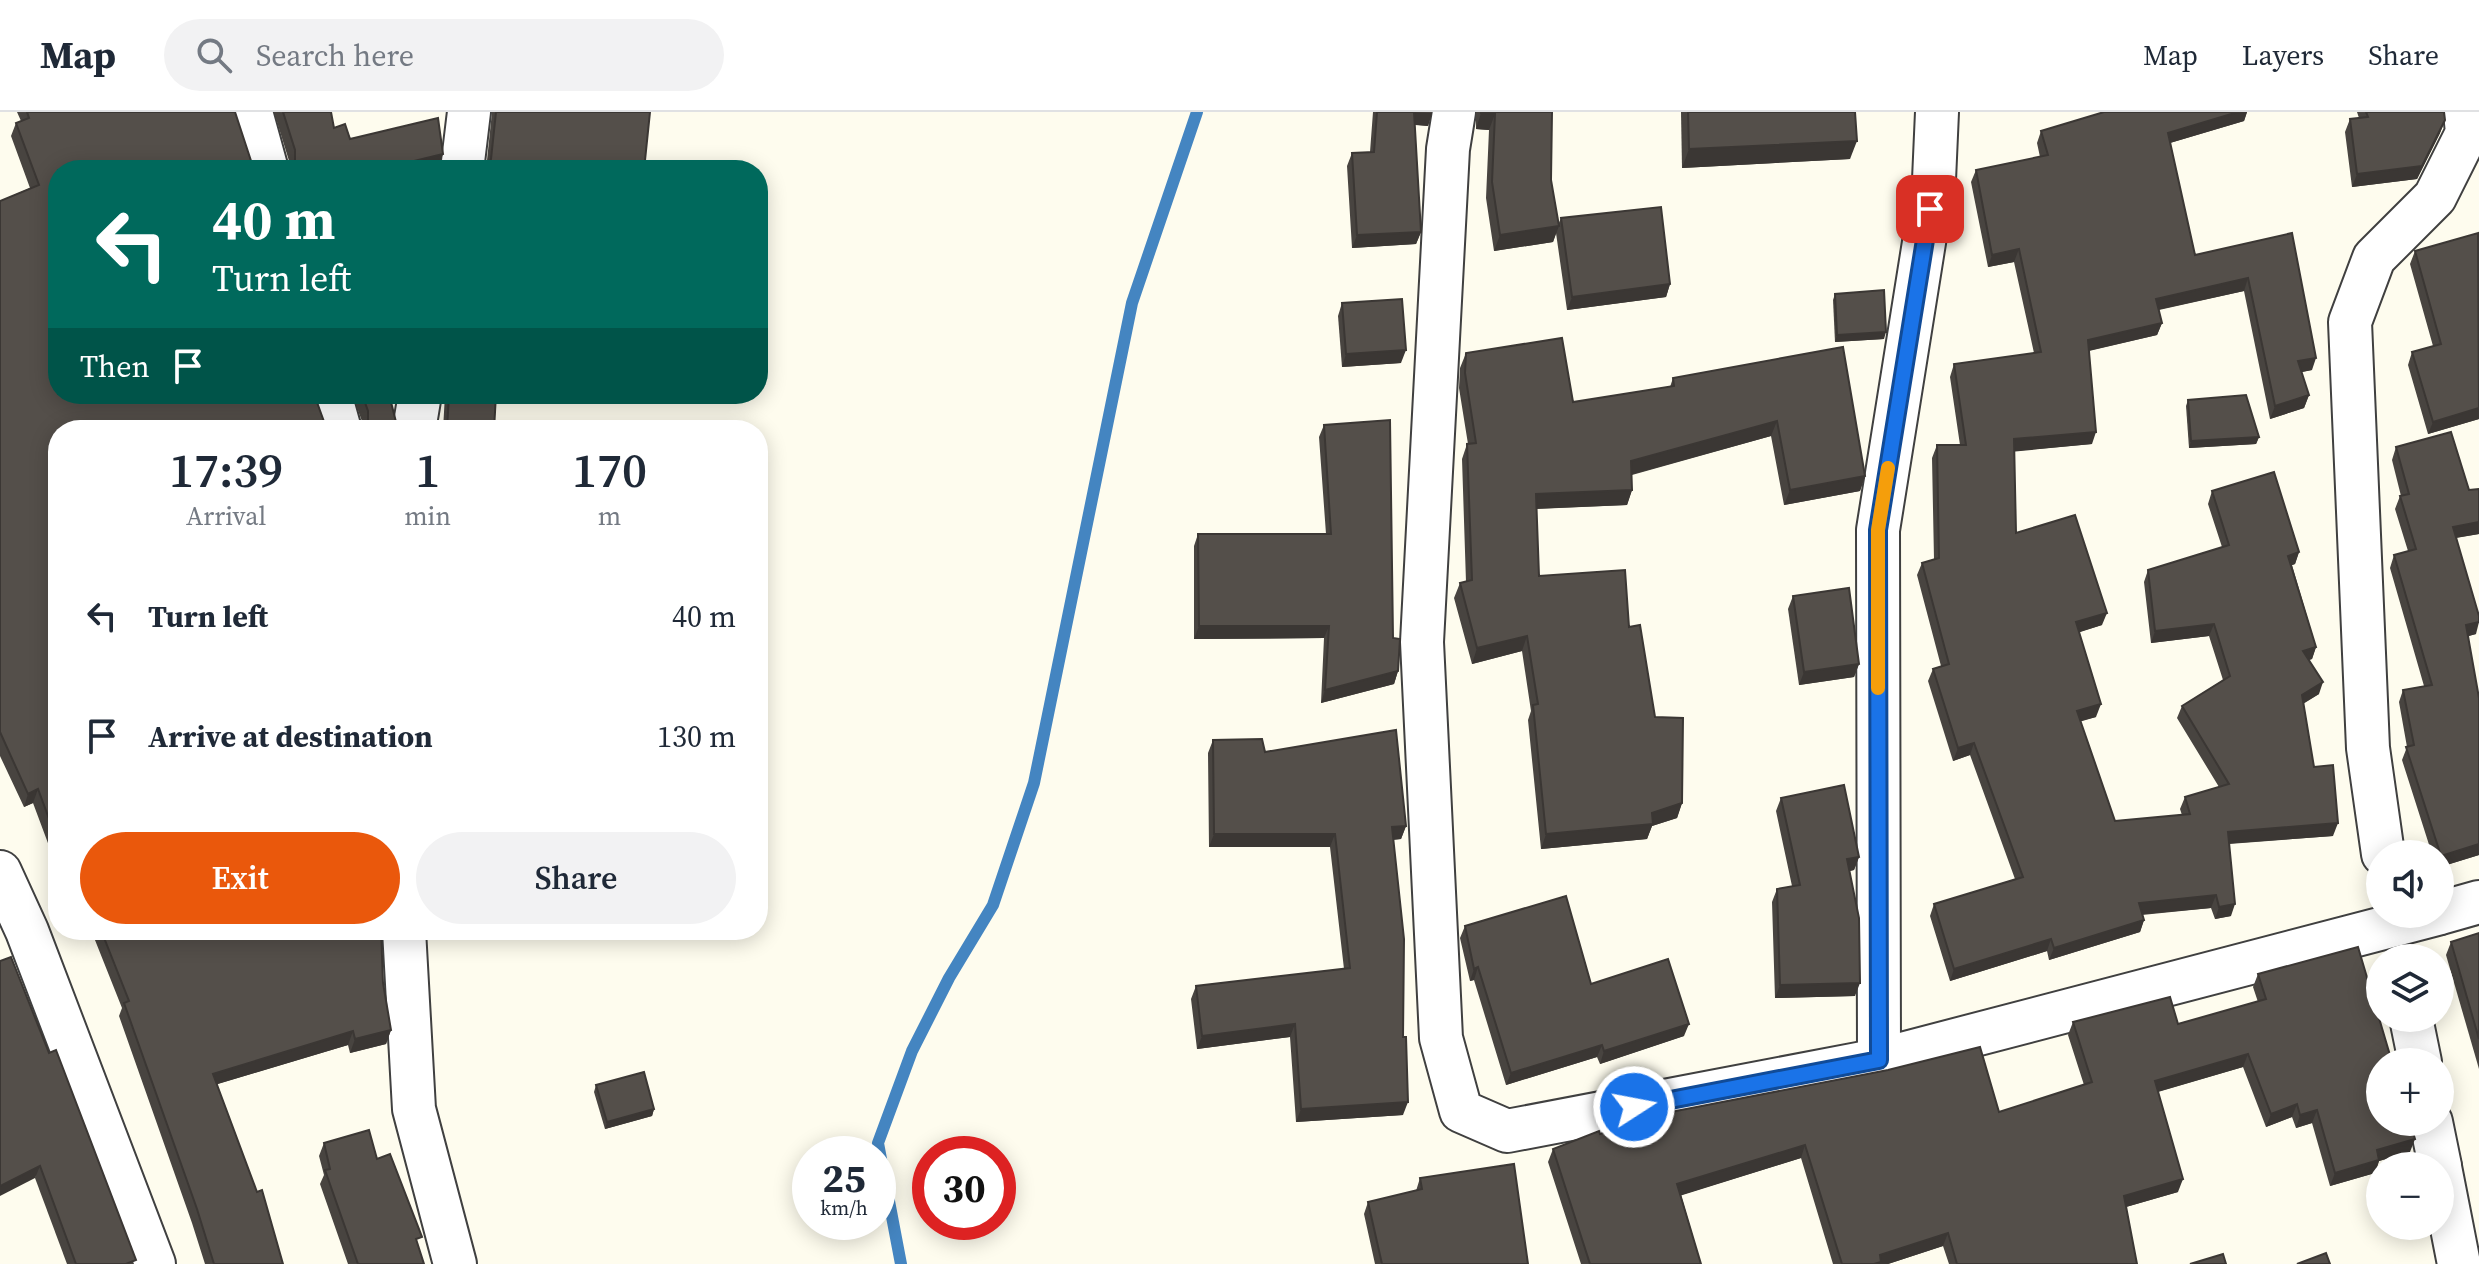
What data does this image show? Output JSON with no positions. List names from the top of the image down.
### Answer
{
  "page": {
    "header": "Map",
    "search": "Search here",
    "nav": ["Map", "Layers", "Share"],
    "turn": ["40 m", "Turn left"],
    "then": "Then",
    "eta": [
      "17:39",
      "Arrival",
      "1",
      "min",
      "170",
      "m"
    ],
    "list": [
      {
        "name": "Turn left",
        "value": "40 m"
      },
      {
        "name": "Arrive at destination",
        "value": "130 m"
      }
    ],
    "buttons": ["Exit", "Share"],
    "map_buttons": ["+", "−"],
    "speed": "25 km/h",
    "limit": "30"
  }
}
